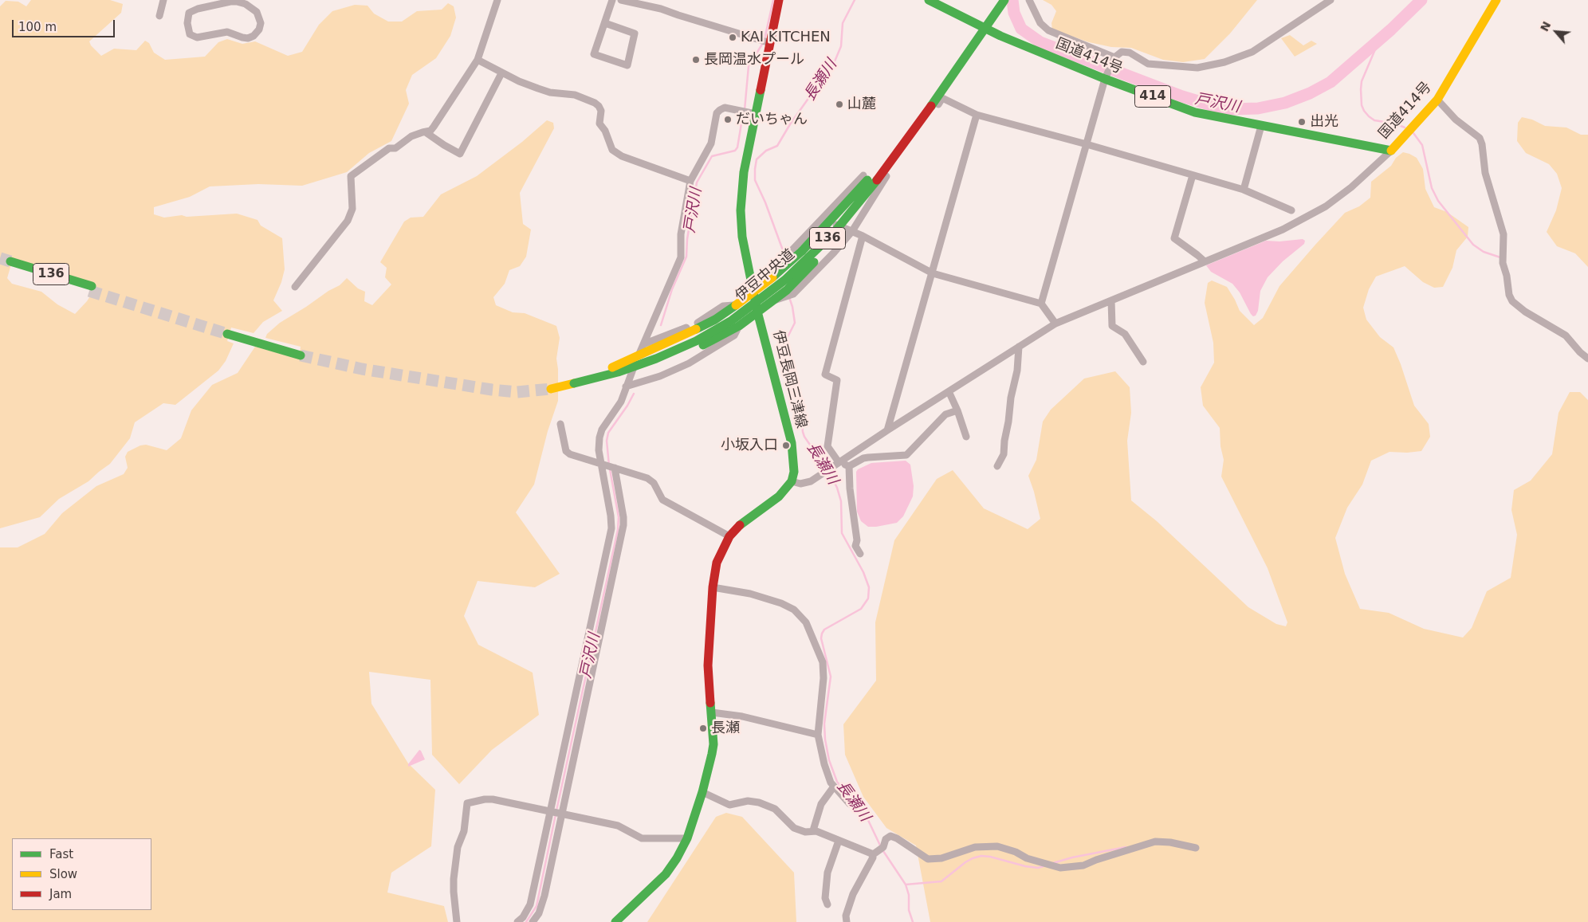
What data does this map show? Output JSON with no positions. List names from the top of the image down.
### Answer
{
  "streets": {
    "main road": [
      "国道414号",
      "414",
      "136",
      "伊豆中央道",
      "伊豆長岡三津線"
    ]
  },
  "water": ["長瀬川", "戸沢川"],
  "places": [
    "KAI KITCHEN",
    "長岡温水プール",
    "山麓",
    "だいちゃん",
    "出光",
    "小坂入口",
    "長瀬"
  ],
  "legend": ["Fast", "Slow", "Jam"],
  "scale_bar": "100 m",
  "north": "top left"
}
